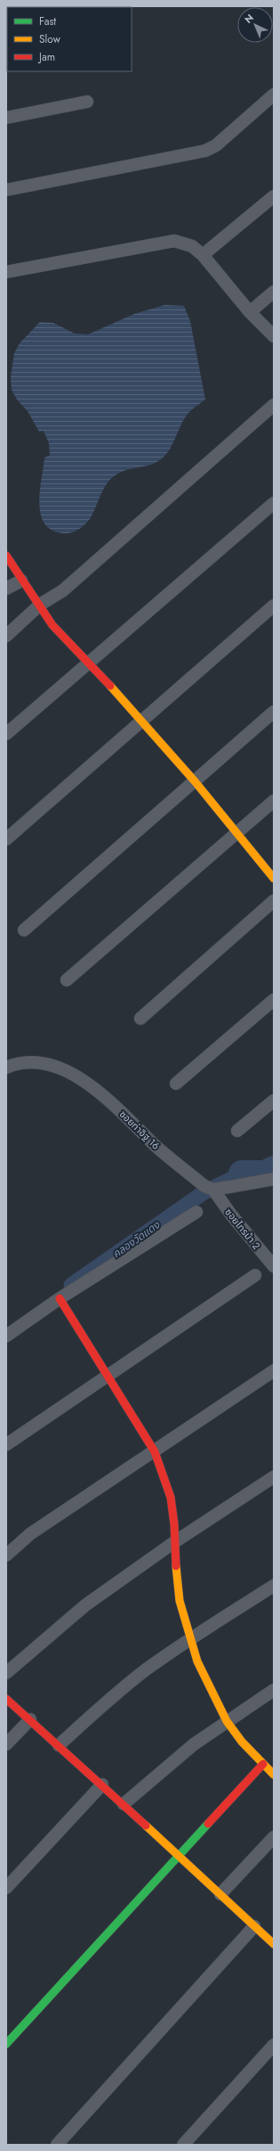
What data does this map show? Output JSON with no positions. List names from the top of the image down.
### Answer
{
  "streets": {
    "street": ["ซอยท่าอิฐ 16", "ซอยไทรม้า 2"]
  },
  "crossings": [
    ["ซอยท่าอิฐ 16", "ซอยไทรม้า 2"]
  ],
  "water": ["คลองวัดแดง"],
  "legend": ["Fast", "Slow", "Jam"],
  "north": "top left"
}
